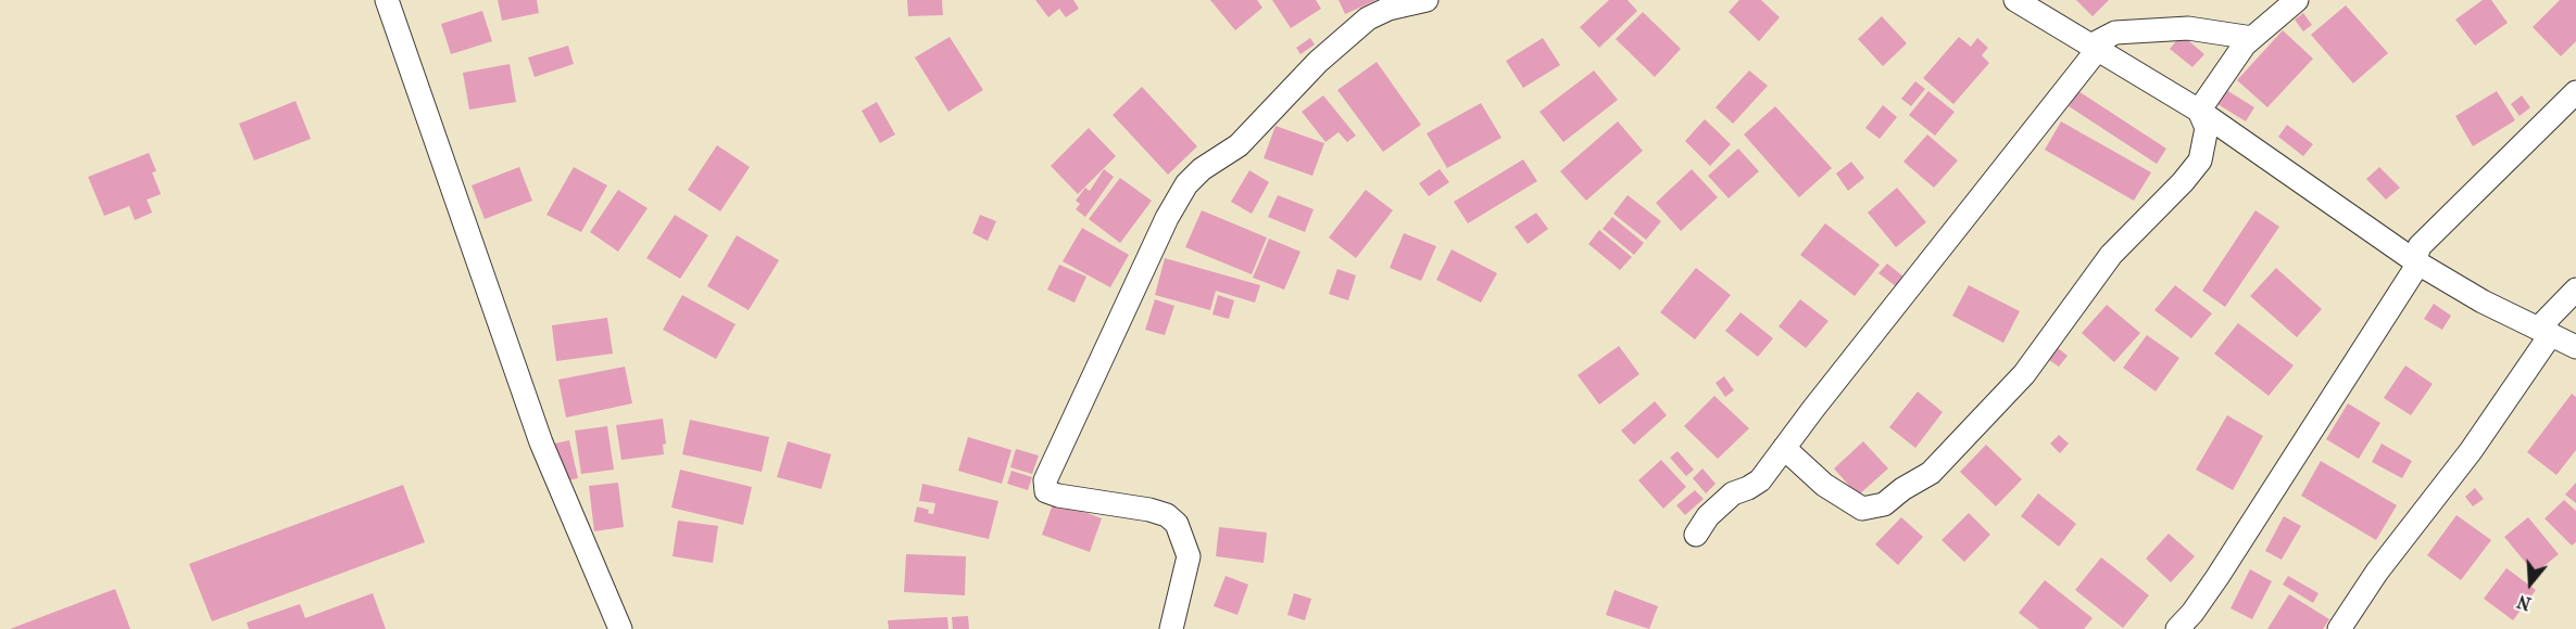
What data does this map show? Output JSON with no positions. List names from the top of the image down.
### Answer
{
  "north": "bottom"
}
